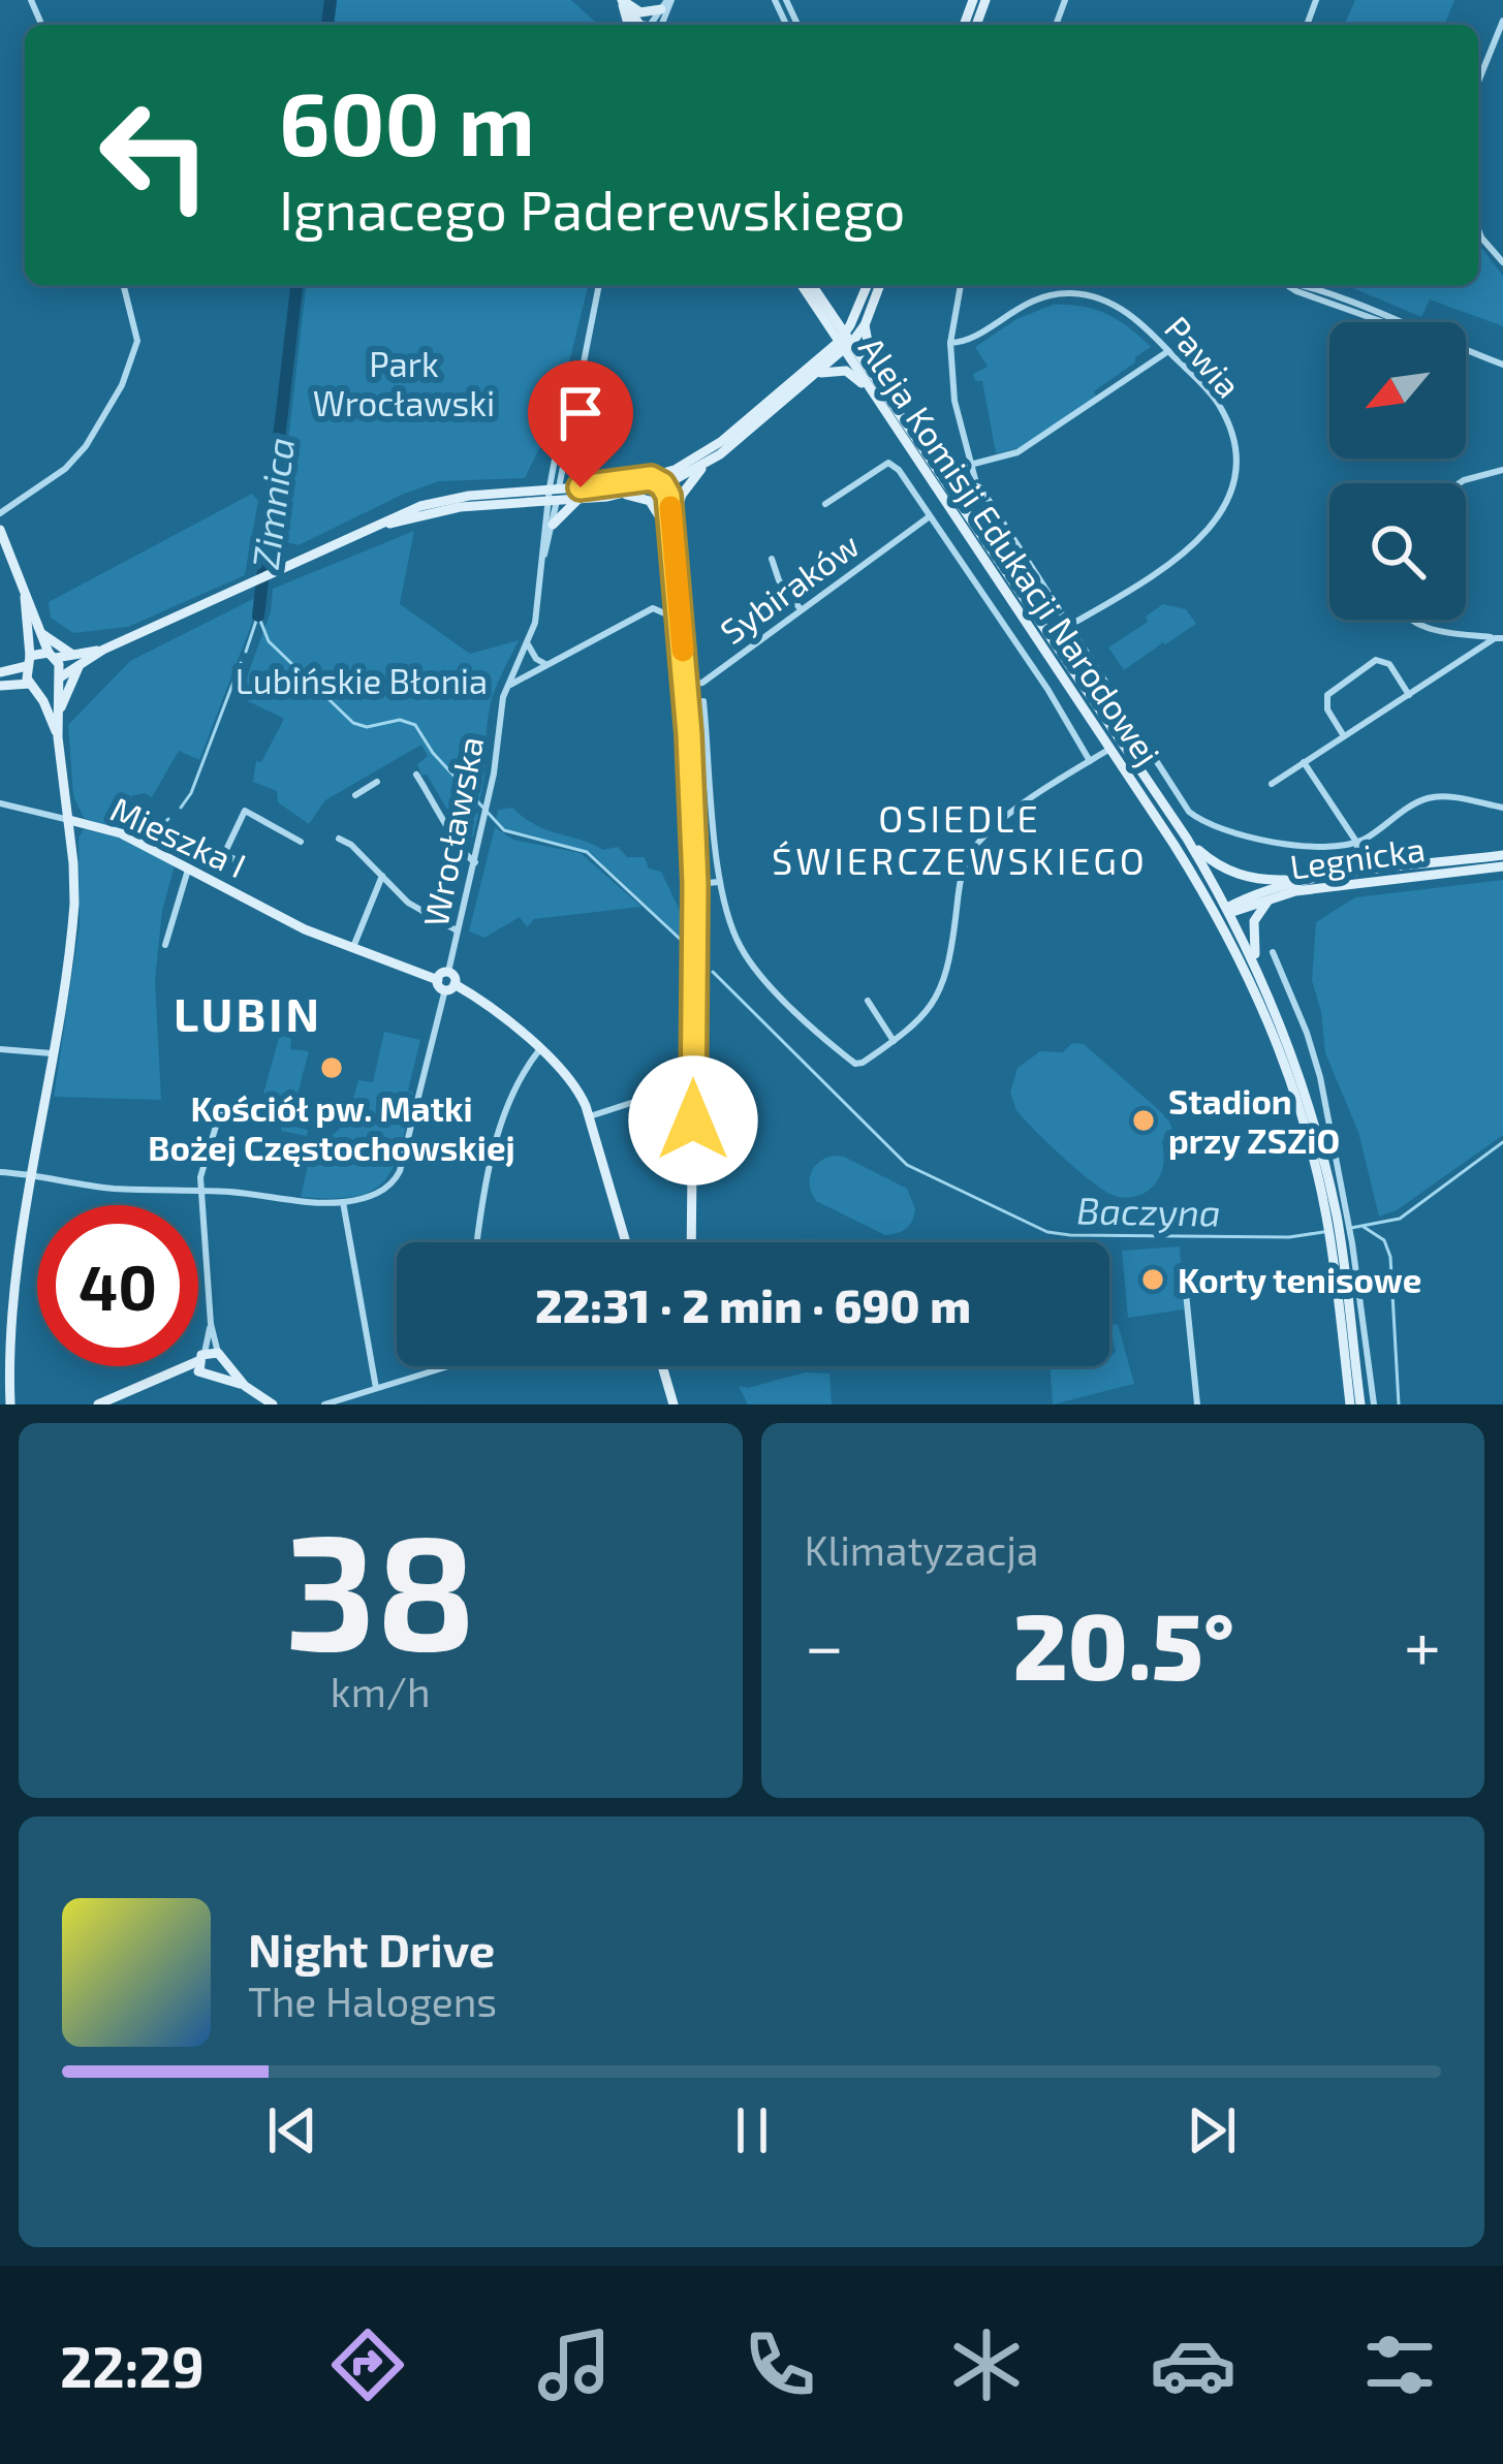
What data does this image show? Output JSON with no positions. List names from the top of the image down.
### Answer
{
  "streets": {
    "main road": ["Aleja Komisji Edukacji Narodowej", "Mieszka I", "Legnicka"],
    "street": ["Pawia", "Sybiraków", "Wrocławska"]
  },
  "crossings": [
    ["Aleja Komisji Edukacji Narodowej", "Legnicka"]
  ],
  "districts": ["OSIEDLE ŚWIERCZEWSKIEGO", "LUBIN"],
  "water": ["Zimnica", "Baczyna"],
  "parks": ["Park Wrocławski", "Lubińskie Błonia"],
  "places": ["Kościół pw. Matki Bożej Częstochowskiej", "Stadion przy ZSZiO", "Korty tenisowe"],
  "north": "bottom left",
  "page": {
    "turn": ["600 m", "Ignacego Paderewskiego"],
    "limit": "40",
    "trip": "22:31 · 2 min · 690 m",
    "tile": [
      ["38", "km/h"],
      "Klimatyzacja"
    ],
    "heat": ["−", "20.5°", "+"],
    "song": ["Night Drive", "The Halogens"],
    "tabs": "22:29"
  }
}
